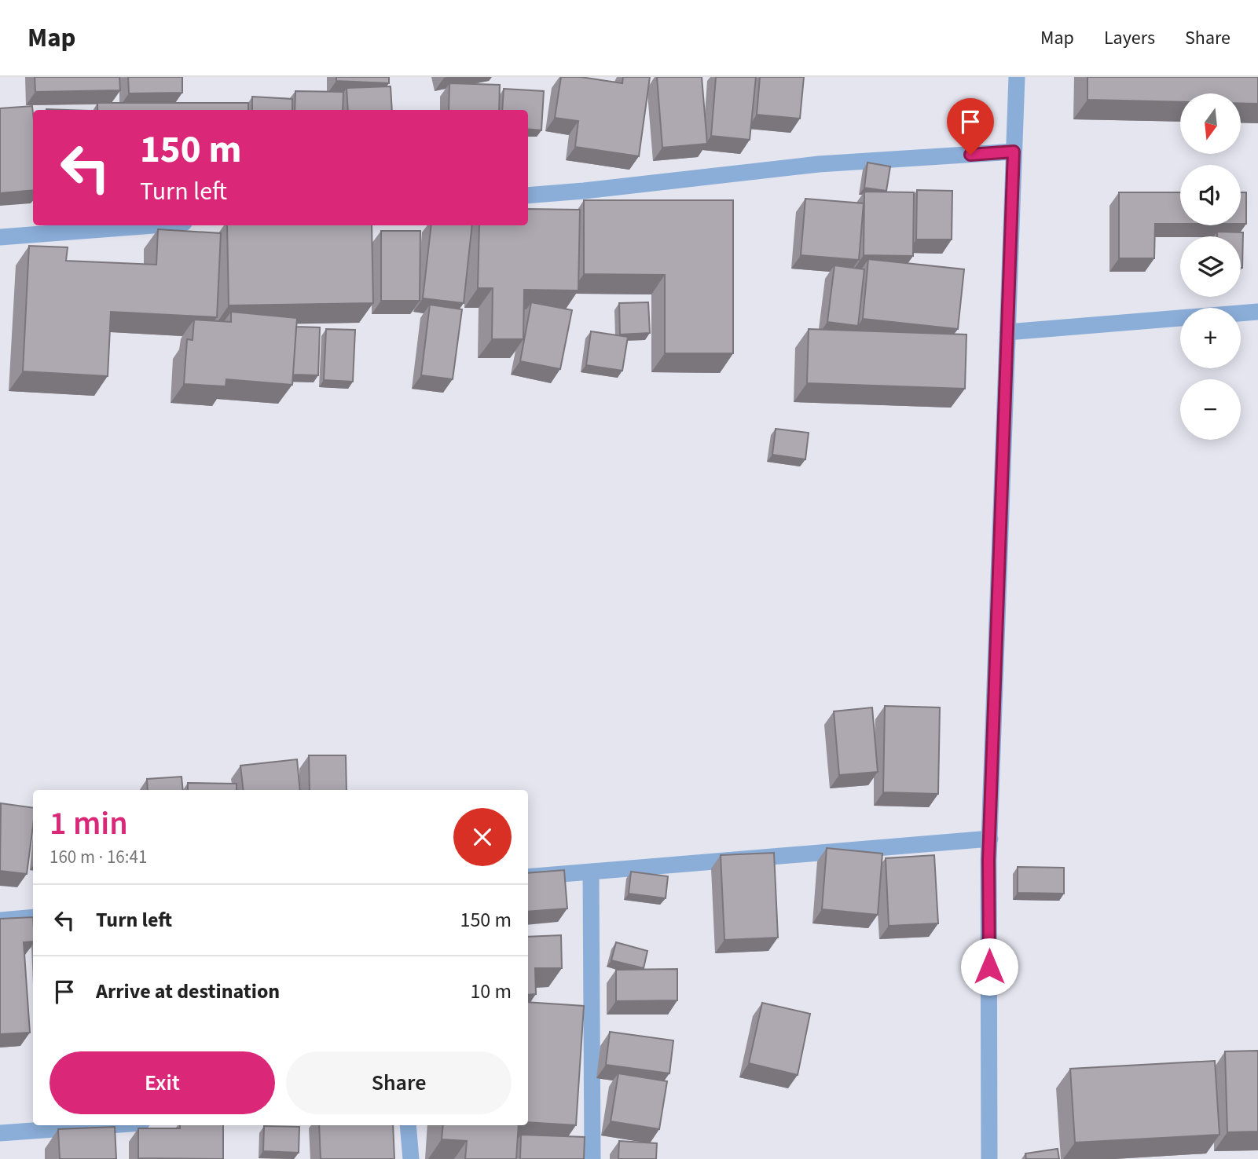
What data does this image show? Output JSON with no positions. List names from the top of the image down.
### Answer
{
  "north": "bottom",
  "page": {
    "header": "Map",
    "nav": ["Map", "Layers", "Share"],
    "map_buttons": ["+", "−"],
    "turn": ["150 m", "Turn left"],
    "heading": ["1 min", "160 m · 16:41"],
    "list": [
      {
        "name": "Turn left",
        "value": "150 m"
      },
      {
        "name": "Arrive at destination",
        "value": "10 m"
      }
    ],
    "buttons": ["Exit", "Share"]
  }
}
